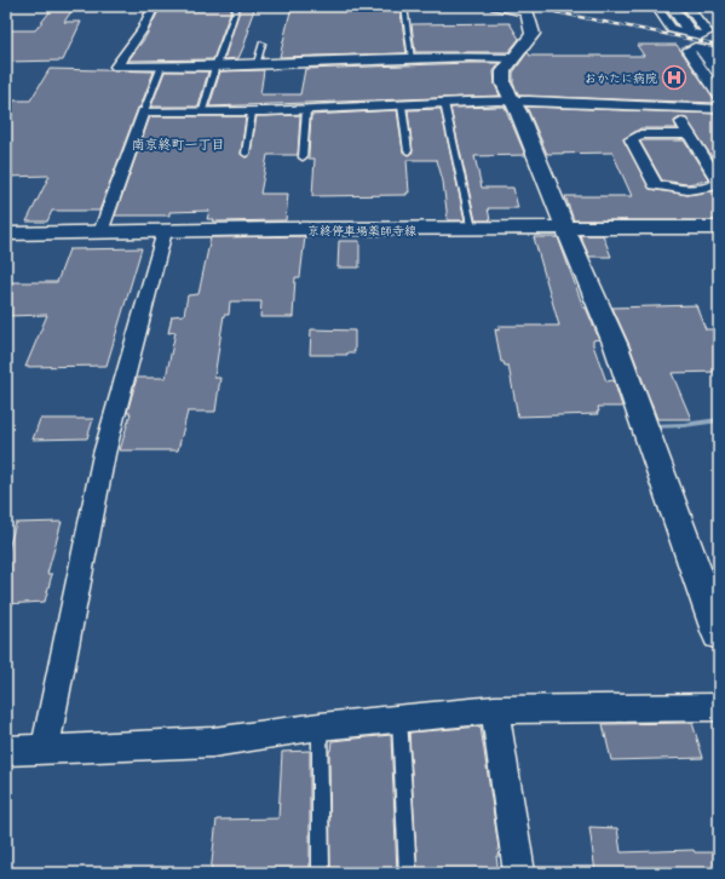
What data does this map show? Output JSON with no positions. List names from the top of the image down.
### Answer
{
  "streets": {
    "street": ["京終停車場薬師寺線"]
  },
  "districts": ["南京終町一丁目"],
  "places": {
    "hospital": ["おかたに病院"]
  }
}
